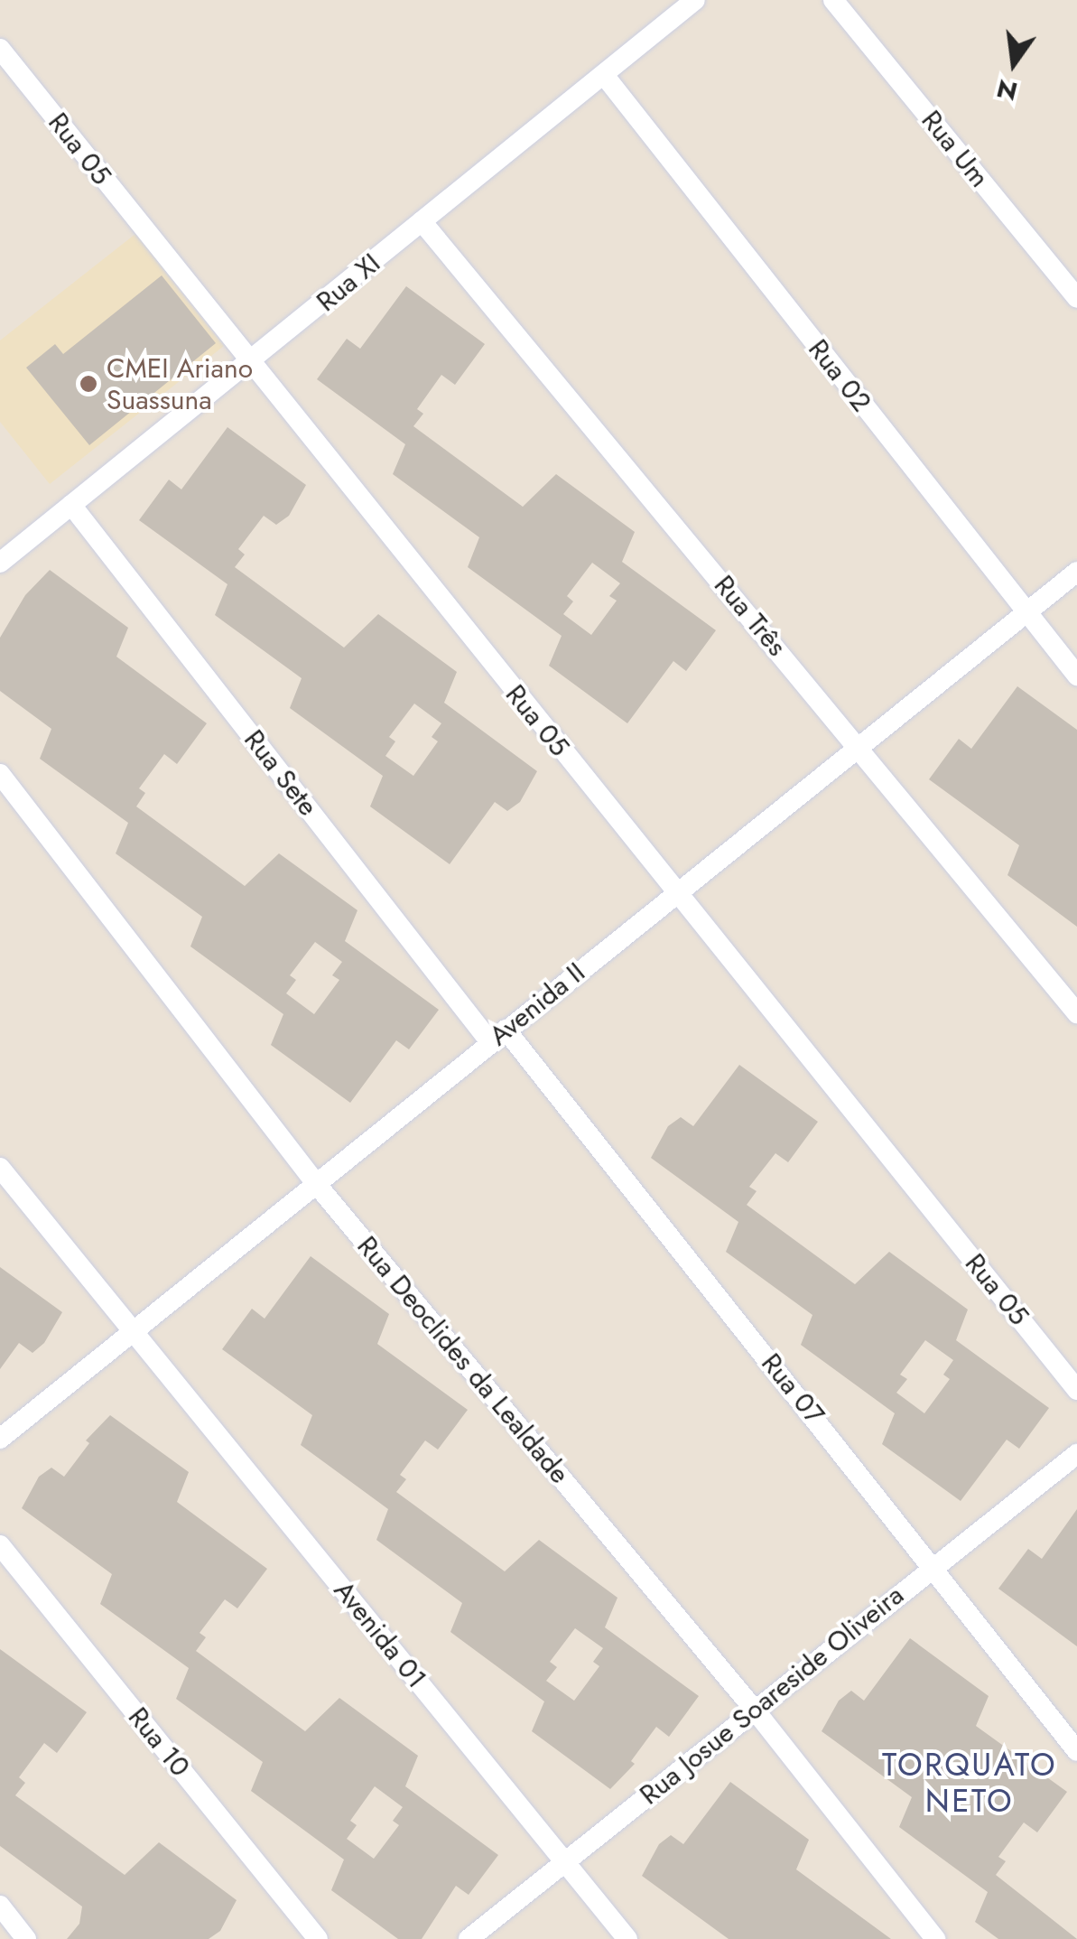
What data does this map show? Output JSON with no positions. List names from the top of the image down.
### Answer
{
  "streets": {
    "street": [
      "Rua 05",
      "Rua Um",
      "Rua XI",
      "Rua 02",
      "Rua Três",
      "Rua Sete",
      "Avenida II",
      "Rua Deoclides da Lealdade",
      "Rua 07",
      "Avenida 01",
      "Rua Josue Soareside Oliveira",
      "Rua 10"
    ]
  },
  "crossings": [
    ["Rua 05", "Rua XI"],
    ["Rua 05", "Avenida II"],
    ["Rua XI", "Rua 02"],
    ["Rua XI", "Rua Três"],
    ["Rua XI", "Rua Sete"],
    ["Rua 02", "Avenida II"],
    ["Rua Três", "Avenida II"],
    ["Rua Sete", "Avenida II"],
    ["Rua Sete", "Rua 07"],
    ["Avenida II", "Rua Deoclides da Lealdade"],
    ["Avenida II", "Rua 07"],
    ["Avenida II", "Avenida 01"],
    ["Rua Deoclides da Lealdade", "Rua Josue Soareside Oliveira"],
    ["Rua 07", "Rua Josue Soareside Oliveira"],
    ["Avenida 01", "Rua Josue Soareside Oliveira"]
  ],
  "districts": ["TORQUATO NETO"],
  "places": ["CMEI Ariano Suassuna"],
  "north": "bottom"
}
